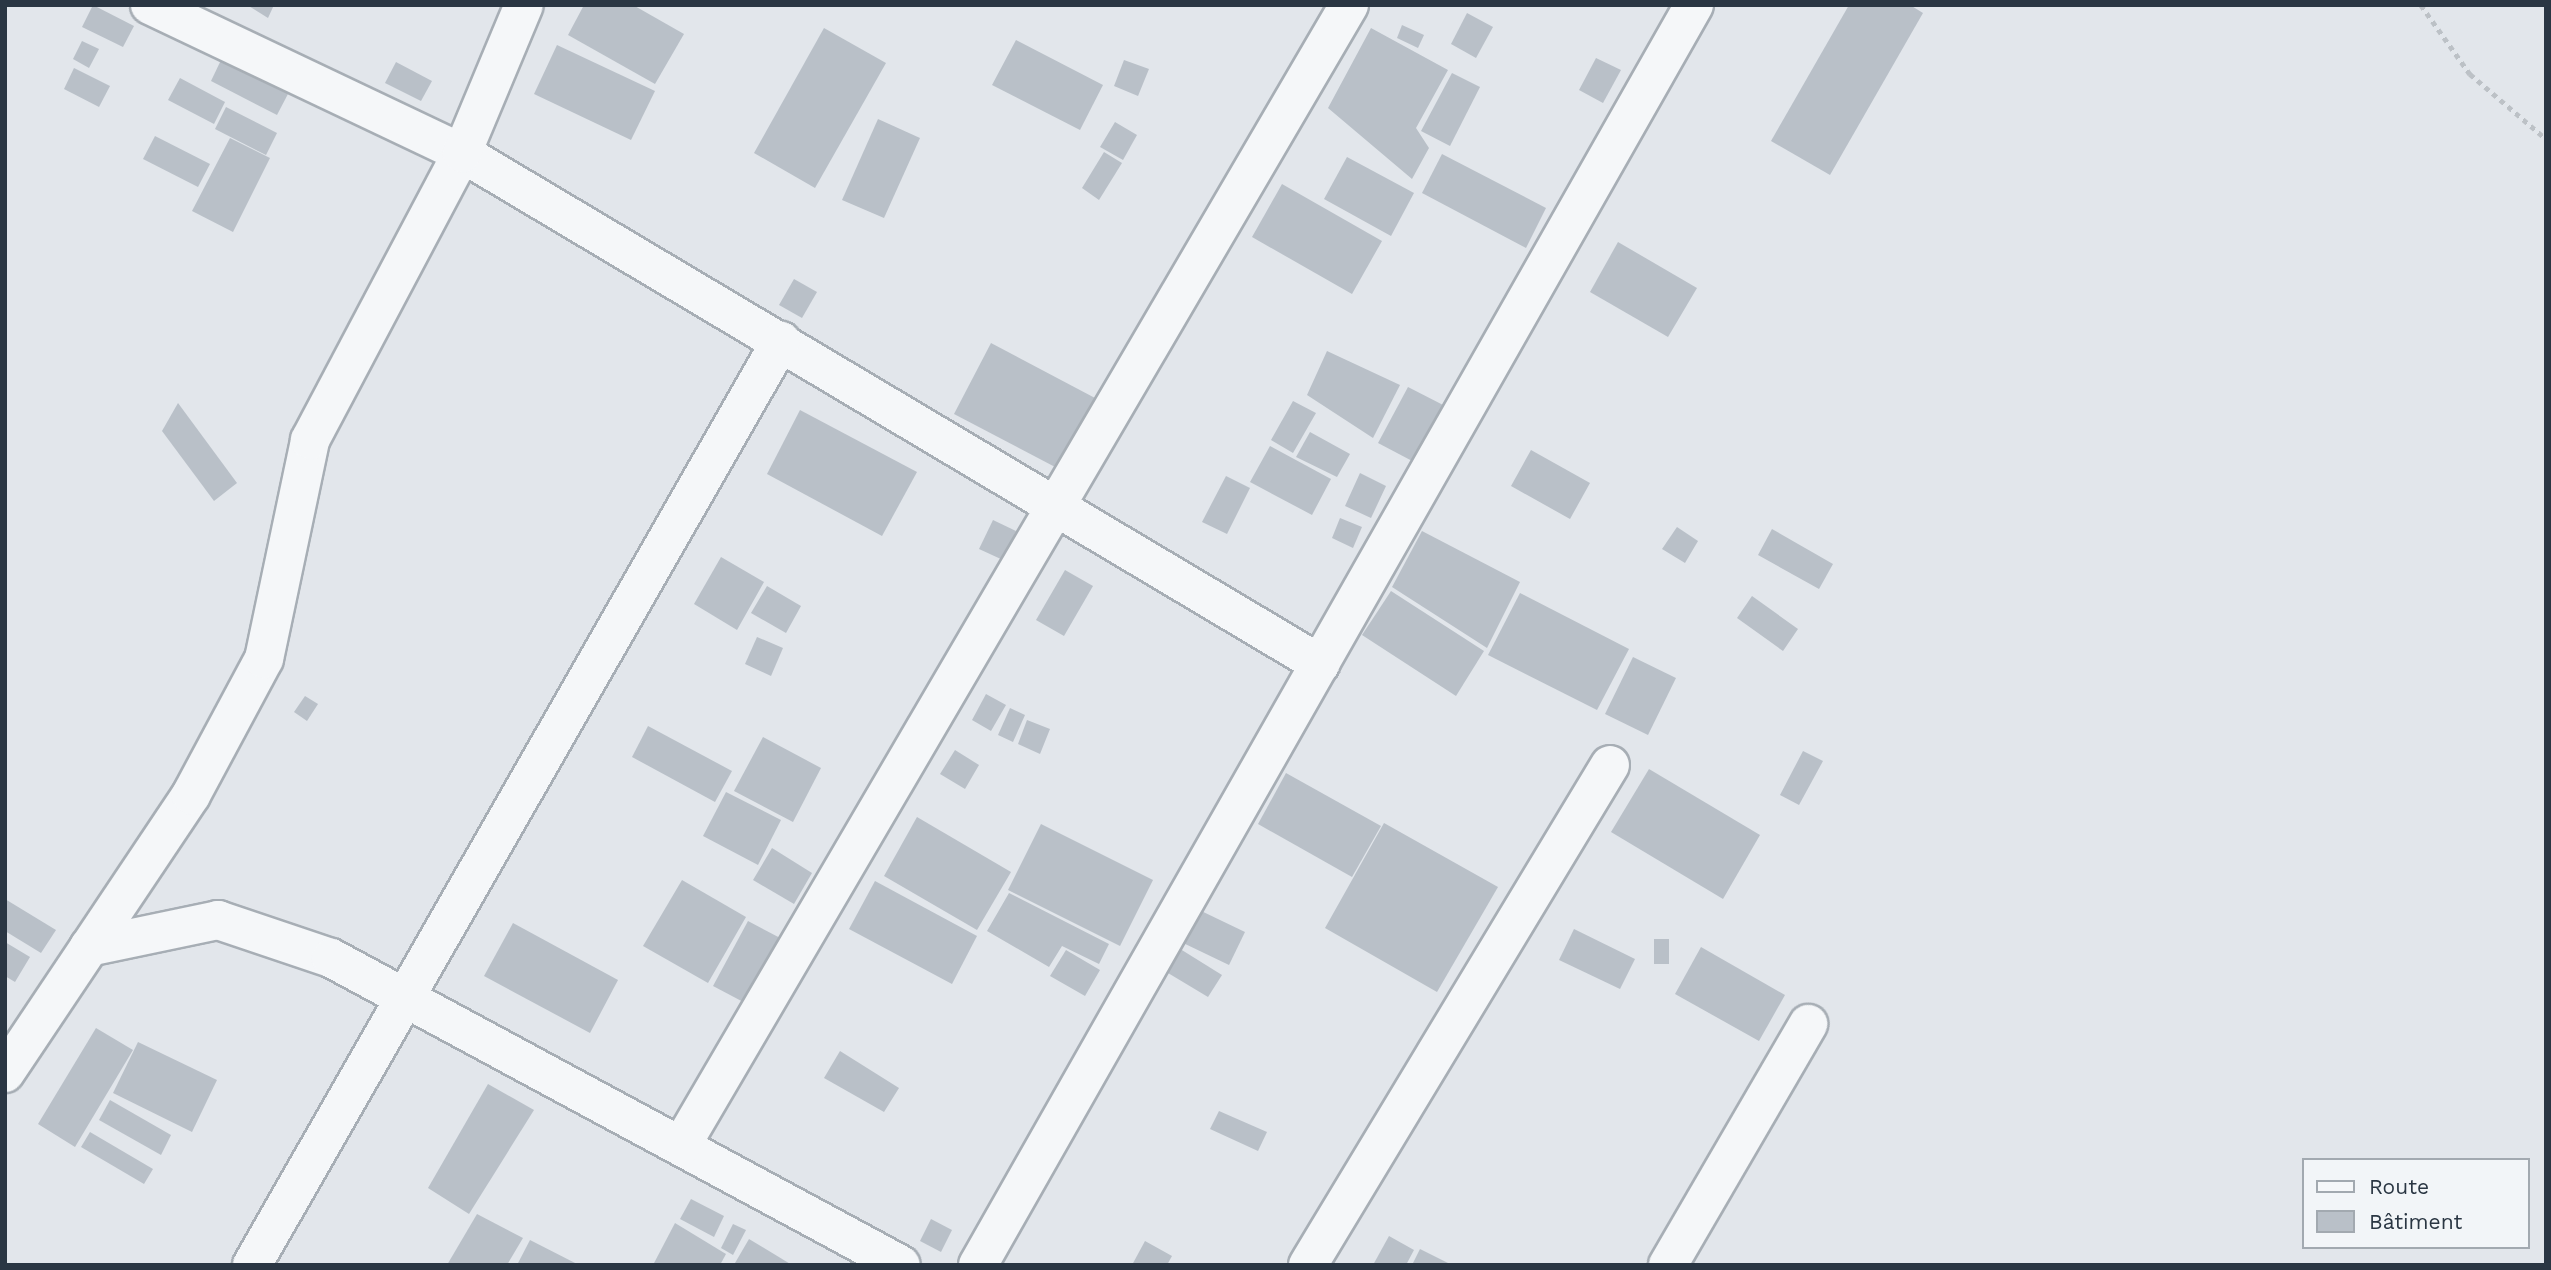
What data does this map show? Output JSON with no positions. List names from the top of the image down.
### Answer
{
  "legend": ["Route", "Bâtiment"]
}
